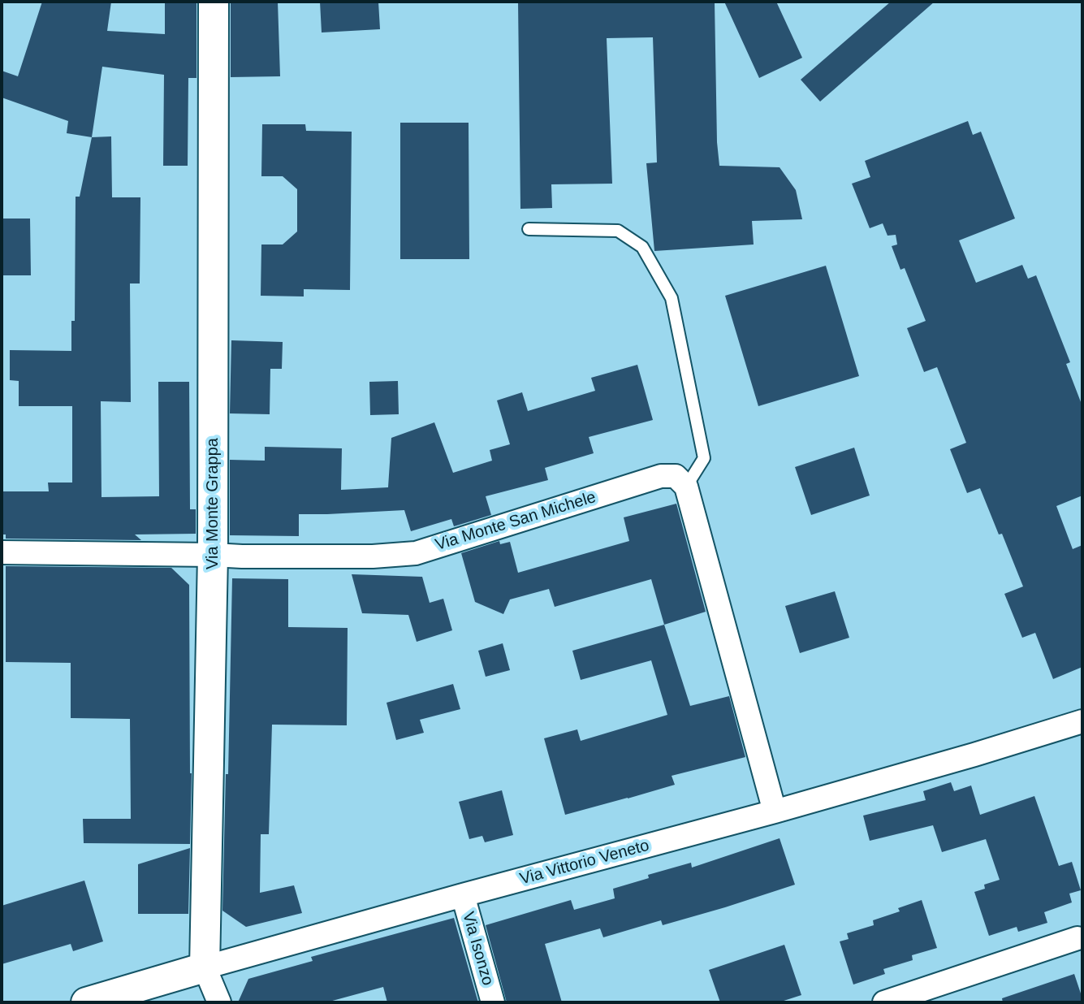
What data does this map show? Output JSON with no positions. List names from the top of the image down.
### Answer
{
  "streets": {
    "street": [
      "Via Monte Grappa",
      "Via Monte San Michele",
      "Via Vittorio Veneto",
      "Via Isonzo"
    ]
  },
  "crossings": [
    ["Via Monte Grappa", "Via Monte San Michele"],
    ["Via Monte Grappa", "Via Vittorio Veneto"],
    ["Via Vittorio Veneto", "Via Isonzo"]
  ]
}
